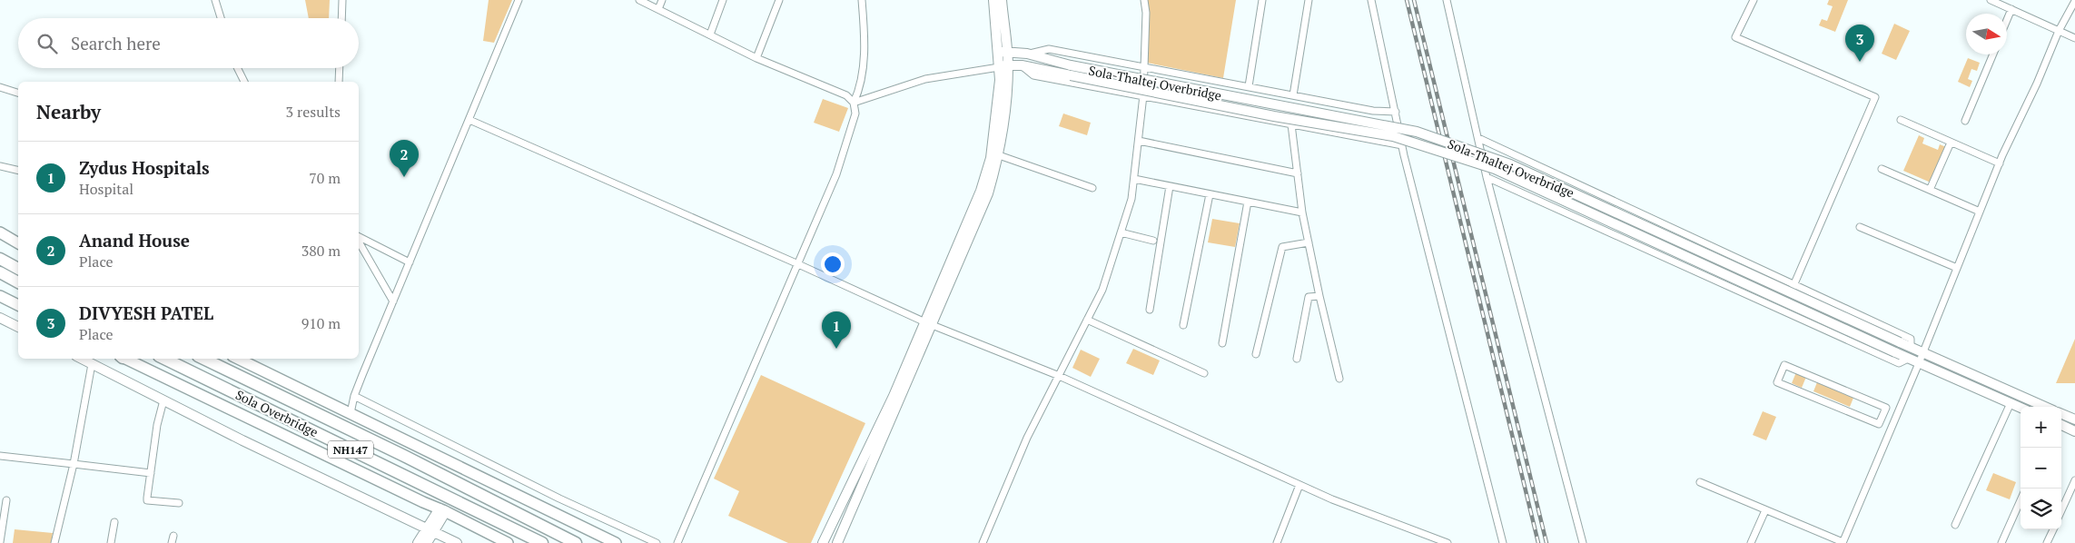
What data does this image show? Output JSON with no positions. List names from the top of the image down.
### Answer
{
  "streets": {
    "highway": ["Sola Overbridge", "NH147"],
    "street": ["Sola-Thaltej Overbridge"]
  },
  "north": "right",
  "page": {
    "search": "Search here",
    "pins": ["3", "2", "1"],
    "heading": ["Nearby", "3 results"],
    "list": [
      {
        "mark": "1",
        "name": "Zydus Hospitals",
        "note": "Hospital",
        "value": "70 m"
      },
      {
        "mark": "2",
        "name": "Anand House",
        "note": "Place",
        "value": "380 m"
      },
      {
        "mark": "3",
        "name": "DIVYESH PATEL",
        "note": "Place",
        "value": "910 m"
      }
    ],
    "map_buttons": ["+", "−"]
  }
}
